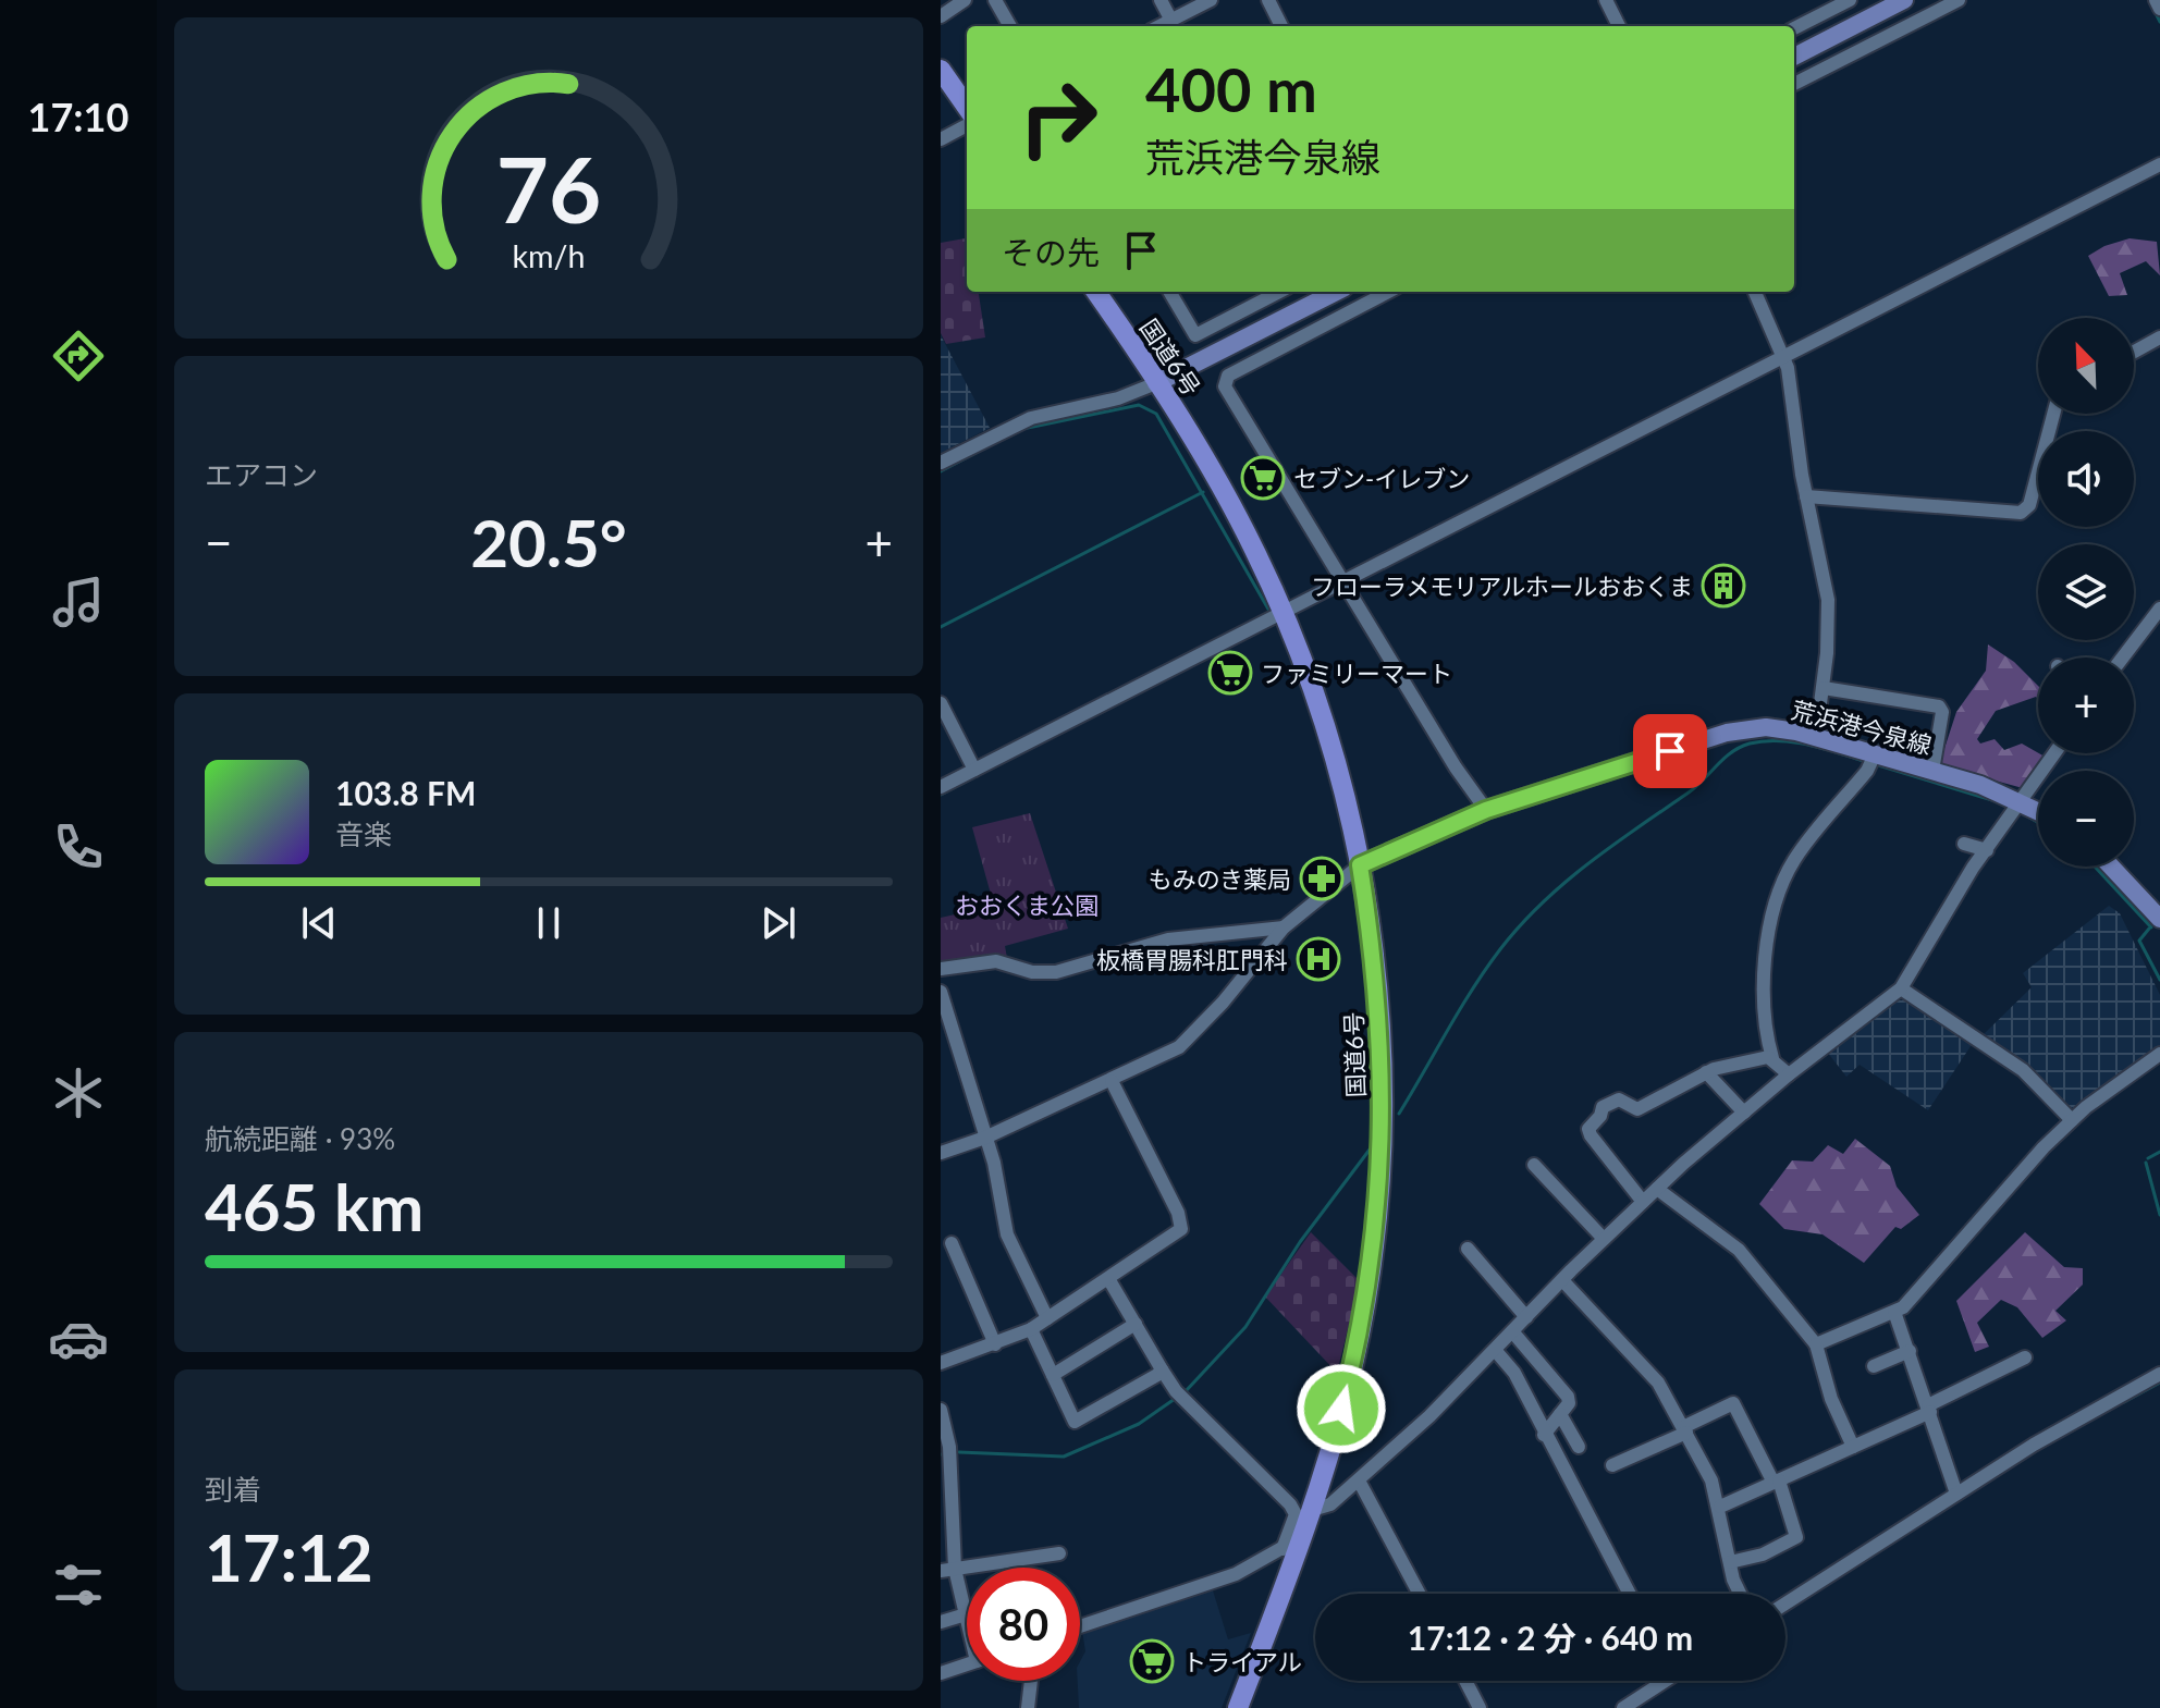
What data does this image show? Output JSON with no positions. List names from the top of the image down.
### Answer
{
  "streets": {
    "highway": ["国道6号"],
    "main road": ["荒浜港今泉線"]
  },
  "crossings": [
    ["国道6号", "荒浜港今泉線"]
  ],
  "parks": ["おおくま公園"],
  "places": {
    "supermarket": ["セブン-イレブン", "ファミリーマート", "トライアル"],
    "building": ["フローラメモリアルホールおおくま"],
    "pharmacy": ["もみのき薬局"],
    "hospital": ["板橋胃腸科肛門科"]
  },
  "north": "top left",
  "page": {
    "tabs": "17:10",
    "turn": ["400 m", "荒浜港今泉線"],
    "then": "その先",
    "map_buttons": ["+", "−"],
    "tile": [
      "エアコン",
      ["航続距離 · 93%", "465 km"],
      ["到着", "17:12"]
    ],
    "heat": ["−", "20.5°", "+"],
    "song": ["103.8 FM", "音楽"],
    "limit": "80",
    "trip": "17:12 · 2 分 · 640 m",
    "gauge": ["76", "km/h"]
  }
}
